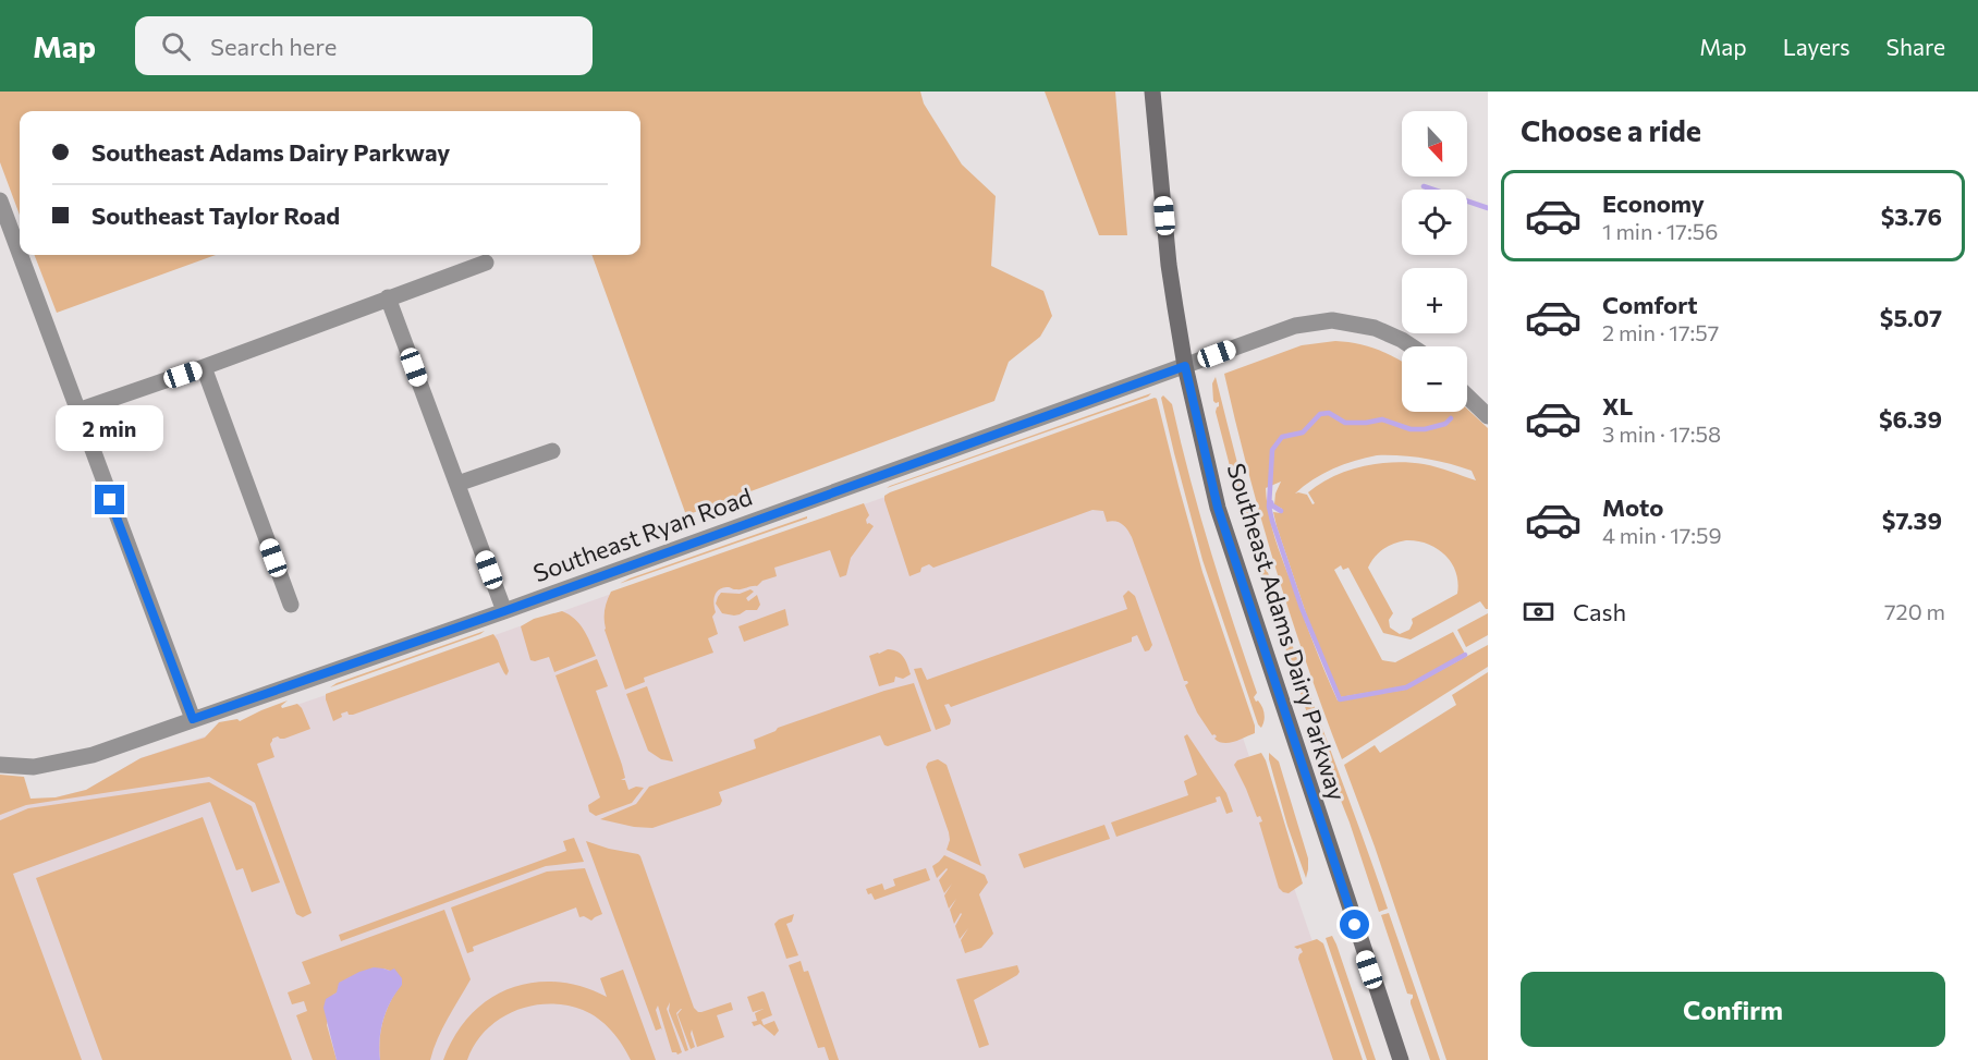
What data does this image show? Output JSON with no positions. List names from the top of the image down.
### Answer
{
  "streets": {
    "main road": ["Southeast Adams Dairy Parkway"],
    "street": ["Southeast Ryan Road"]
  },
  "crossings": [
    ["Southeast Ryan Road", "Southeast Adams Dairy Parkway"]
  ],
  "north": "bottom",
  "page": {
    "header": "Map",
    "search": "Search here",
    "nav": ["Map", "Layers", "Share"],
    "heading": "Choose a ride",
    "map_buttons": ["+", "−"],
    "banner": ["Southeast Adams Dairy Parkway", "Southeast Taylor Road"],
    "list": [
      {
        "name": "Economy",
        "note": "1 min · 17:56",
        "value": "$3.76"
      },
      {
        "name": "Comfort",
        "note": "2 min · 17:57",
        "value": "$5.07"
      },
      {
        "name": "XL",
        "note": "3 min · 17:58",
        "value": "$6.39"
      },
      {
        "name": "Moto",
        "note": "4 min · 17:59",
        "value": "$7.39"
      }
    ],
    "bubble": "2 min",
    "pay": ["Cash", "720 m"],
    "buttons": "Confirm"
  }
}
